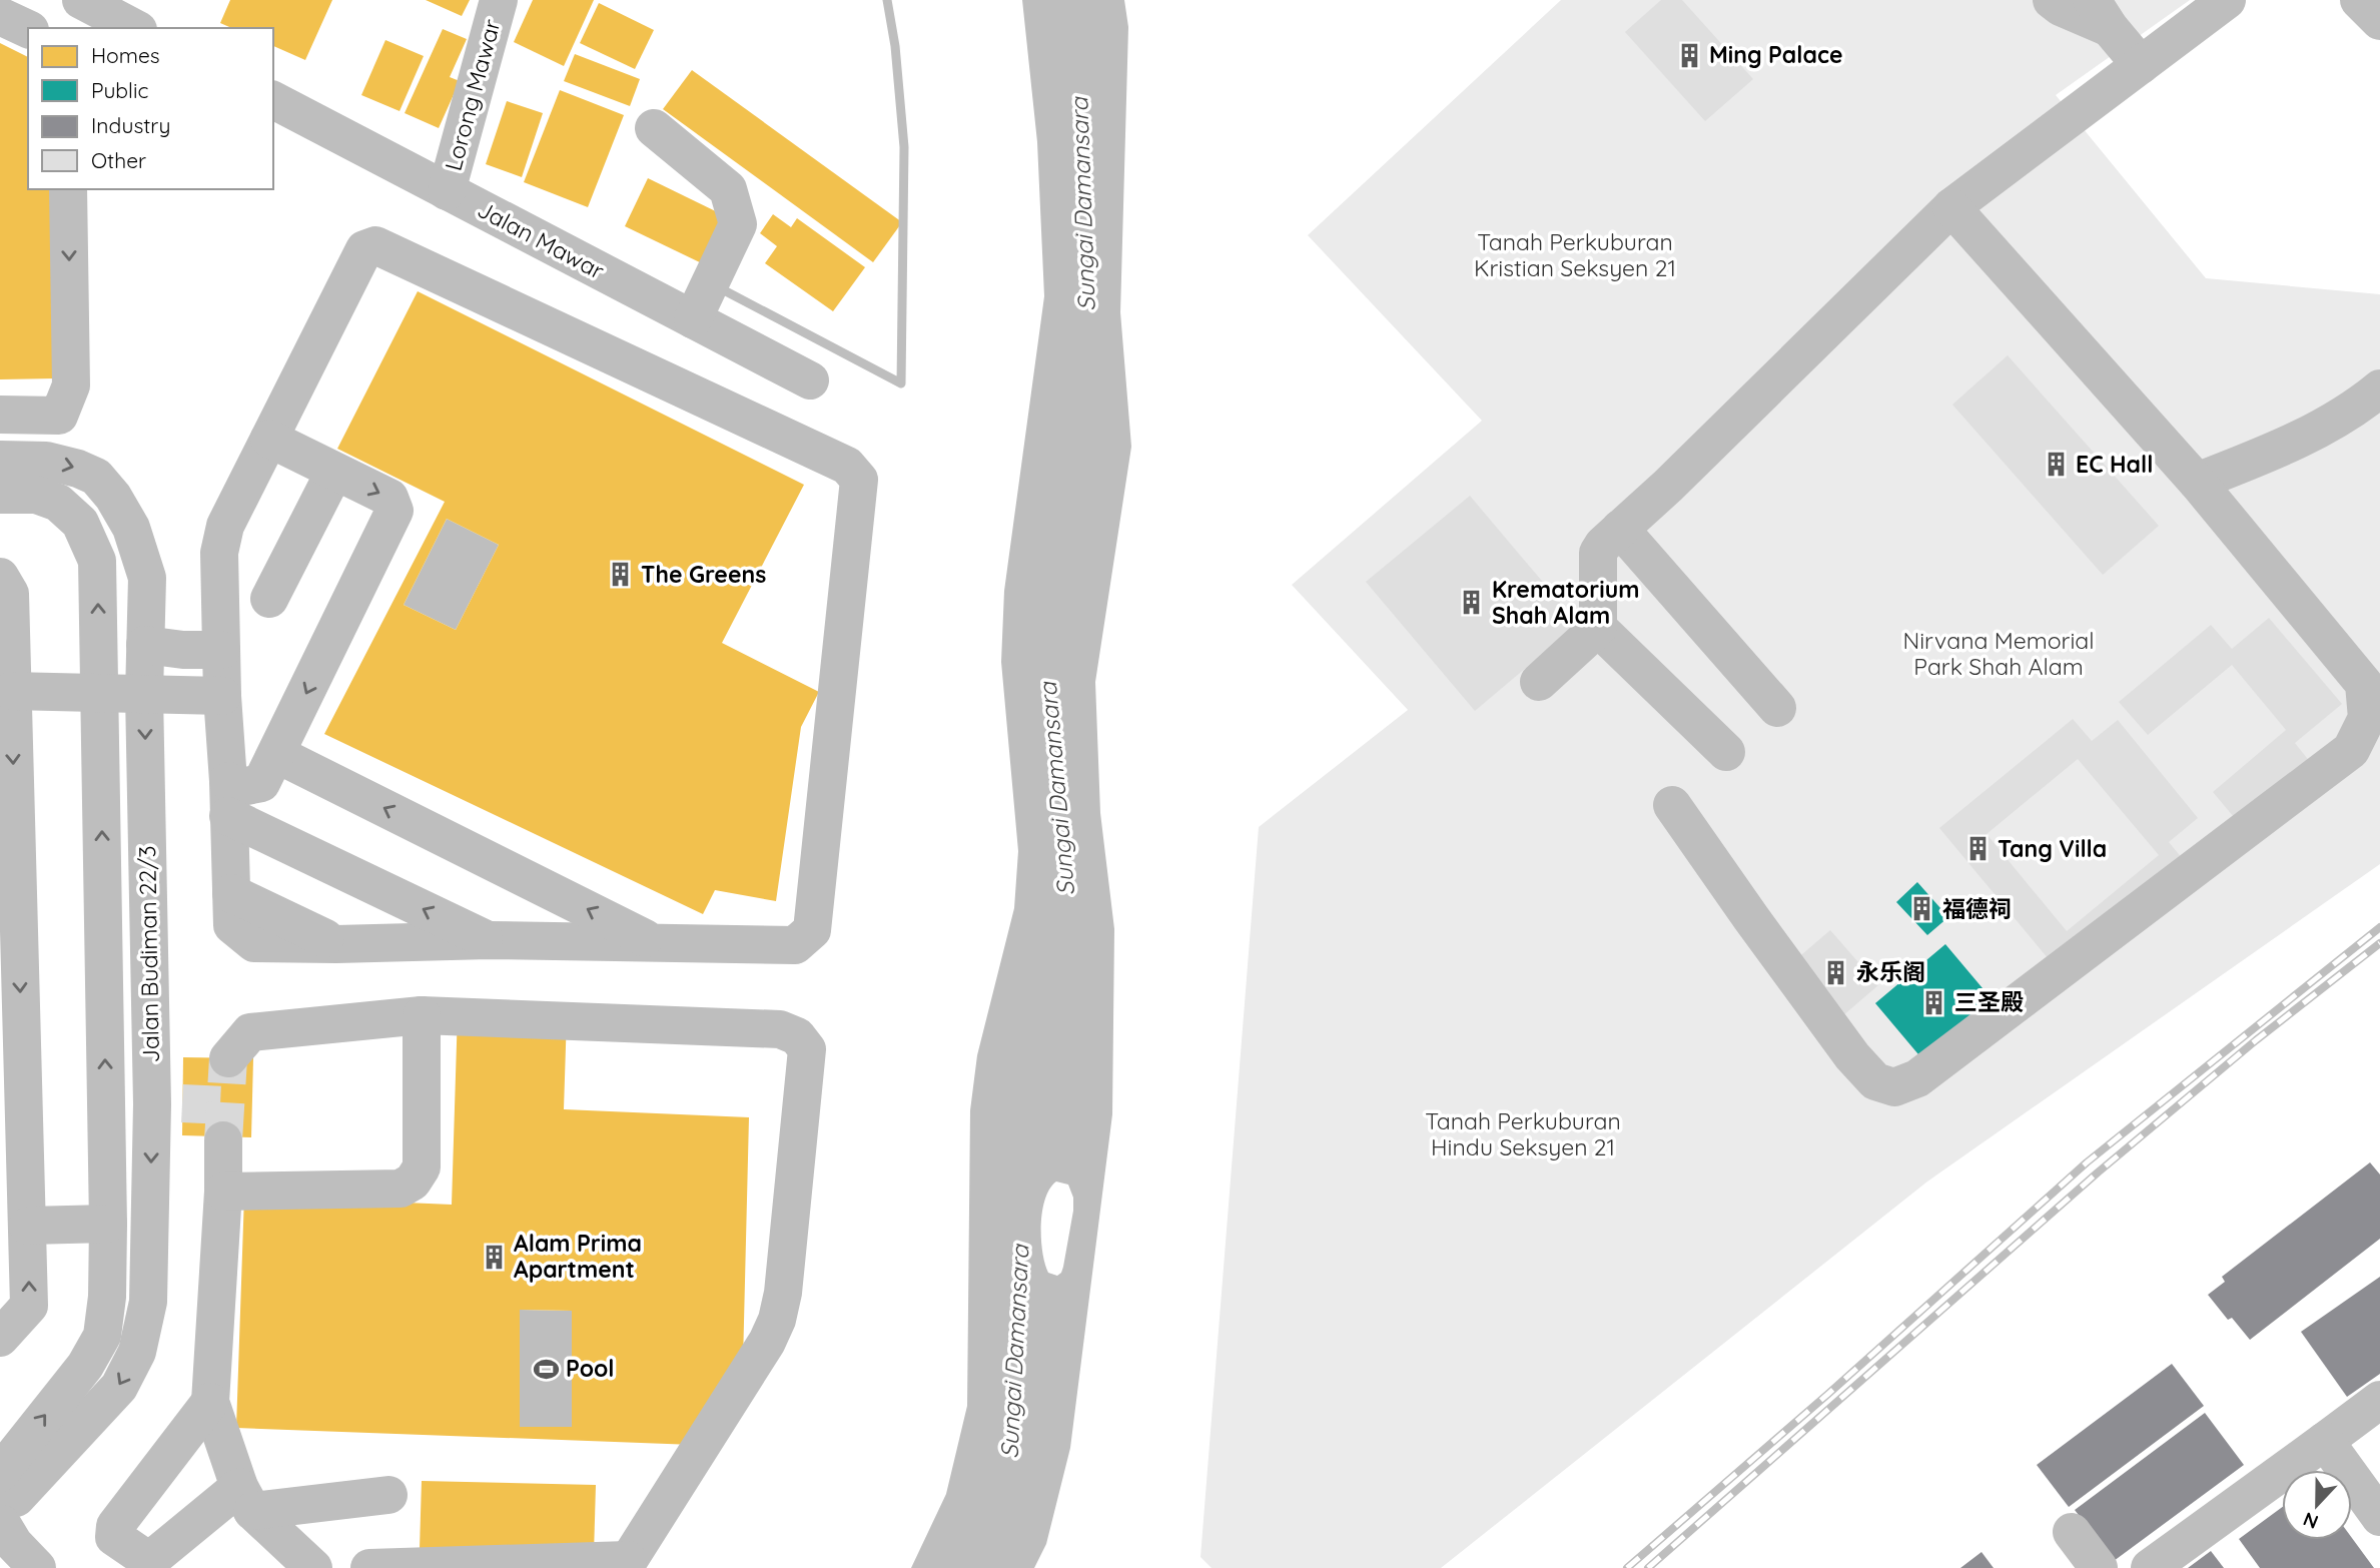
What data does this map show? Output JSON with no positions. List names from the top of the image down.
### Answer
{
  "streets": {
    "street": ["Lorong Mawar", "Jalan Mawar", "Jalan Budiman 22/3"]
  },
  "crossings": [
    ["Lorong Mawar", "Jalan Mawar"]
  ],
  "water": ["Sungai Damansara"],
  "parks": ["Tanah Perkuburan Kristian Seksyen 21", "Nirvana Memorial Park Shah Alam", "Tanah Perkuburan Hindu Seksyen 21"],
  "places": {
    "building": [
      "Ming Palace",
      "EC Hall",
      "The Greens",
      "Krematorium Shah Alam",
      "Tang Villa",
      "福德祠",
      "永乐阁",
      "三圣殿",
      "Alam Prima Apartment"
    ],
    "sports": ["Pool"]
  },
  "legend": [
    "Homes",
    "Public",
    "Industry",
    "Other"
  ],
  "north": "bottom"
}
